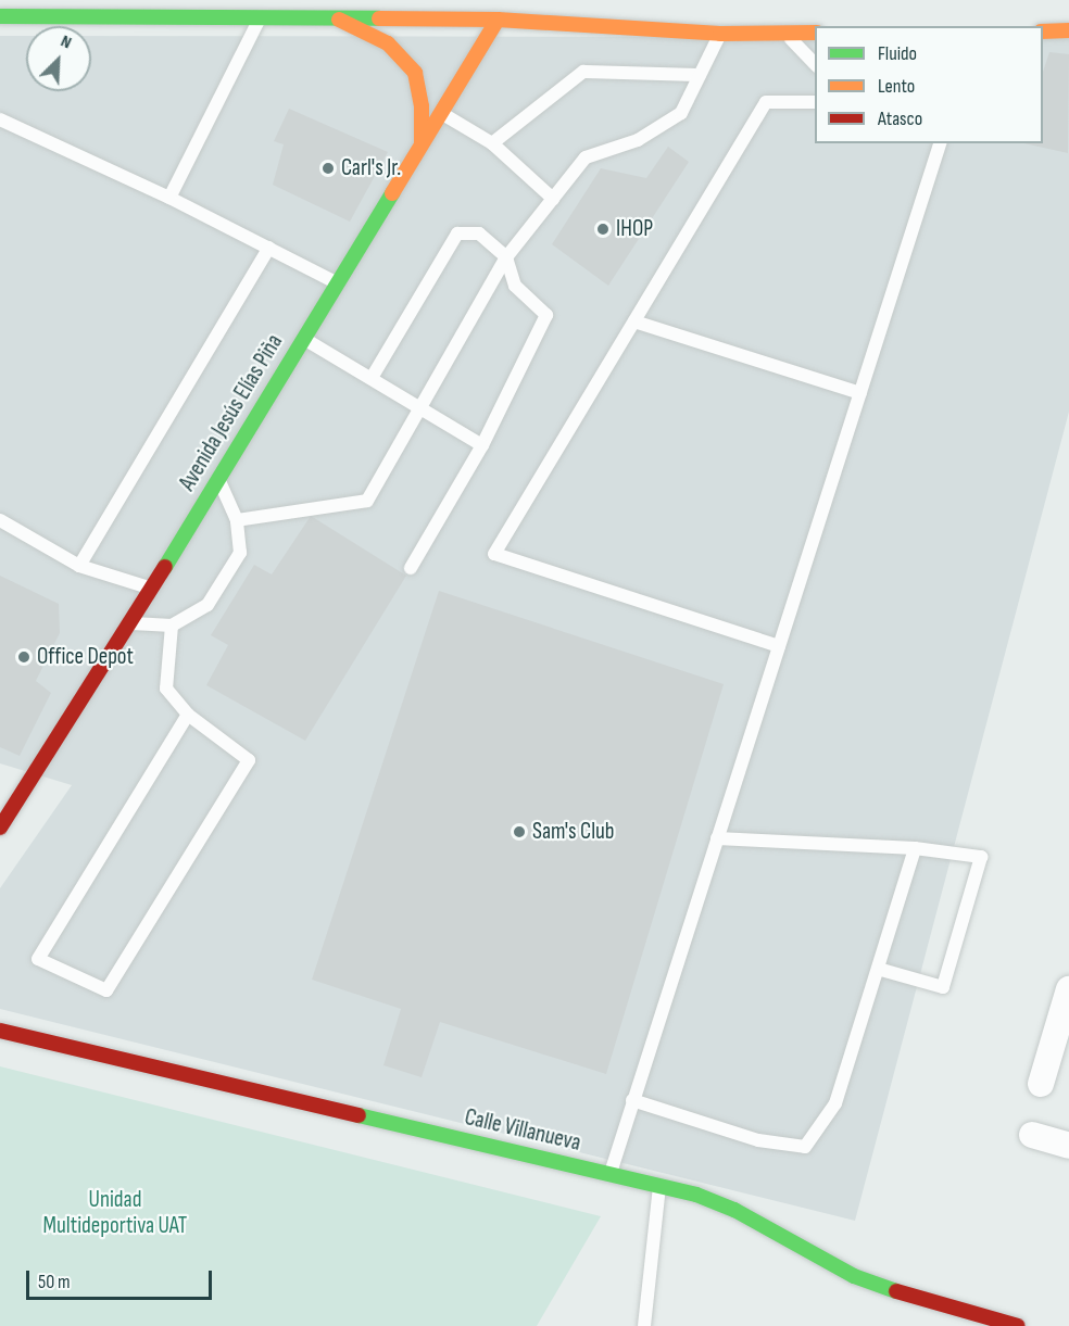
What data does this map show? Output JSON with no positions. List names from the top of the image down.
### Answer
{
  "streets": {
    "street": ["Avenida Jesús Elías Piña", "Calle Villanueva"]
  },
  "parks": ["Unidad Multideportiva UAT"],
  "places": [
    "Carl's Jr.",
    "IHOP",
    "Office Depot",
    "Sam's Club"
  ],
  "legend": ["Fluido", "Lento", "Atasco"],
  "scale_bar": "50 m",
  "north": "top right"
}
